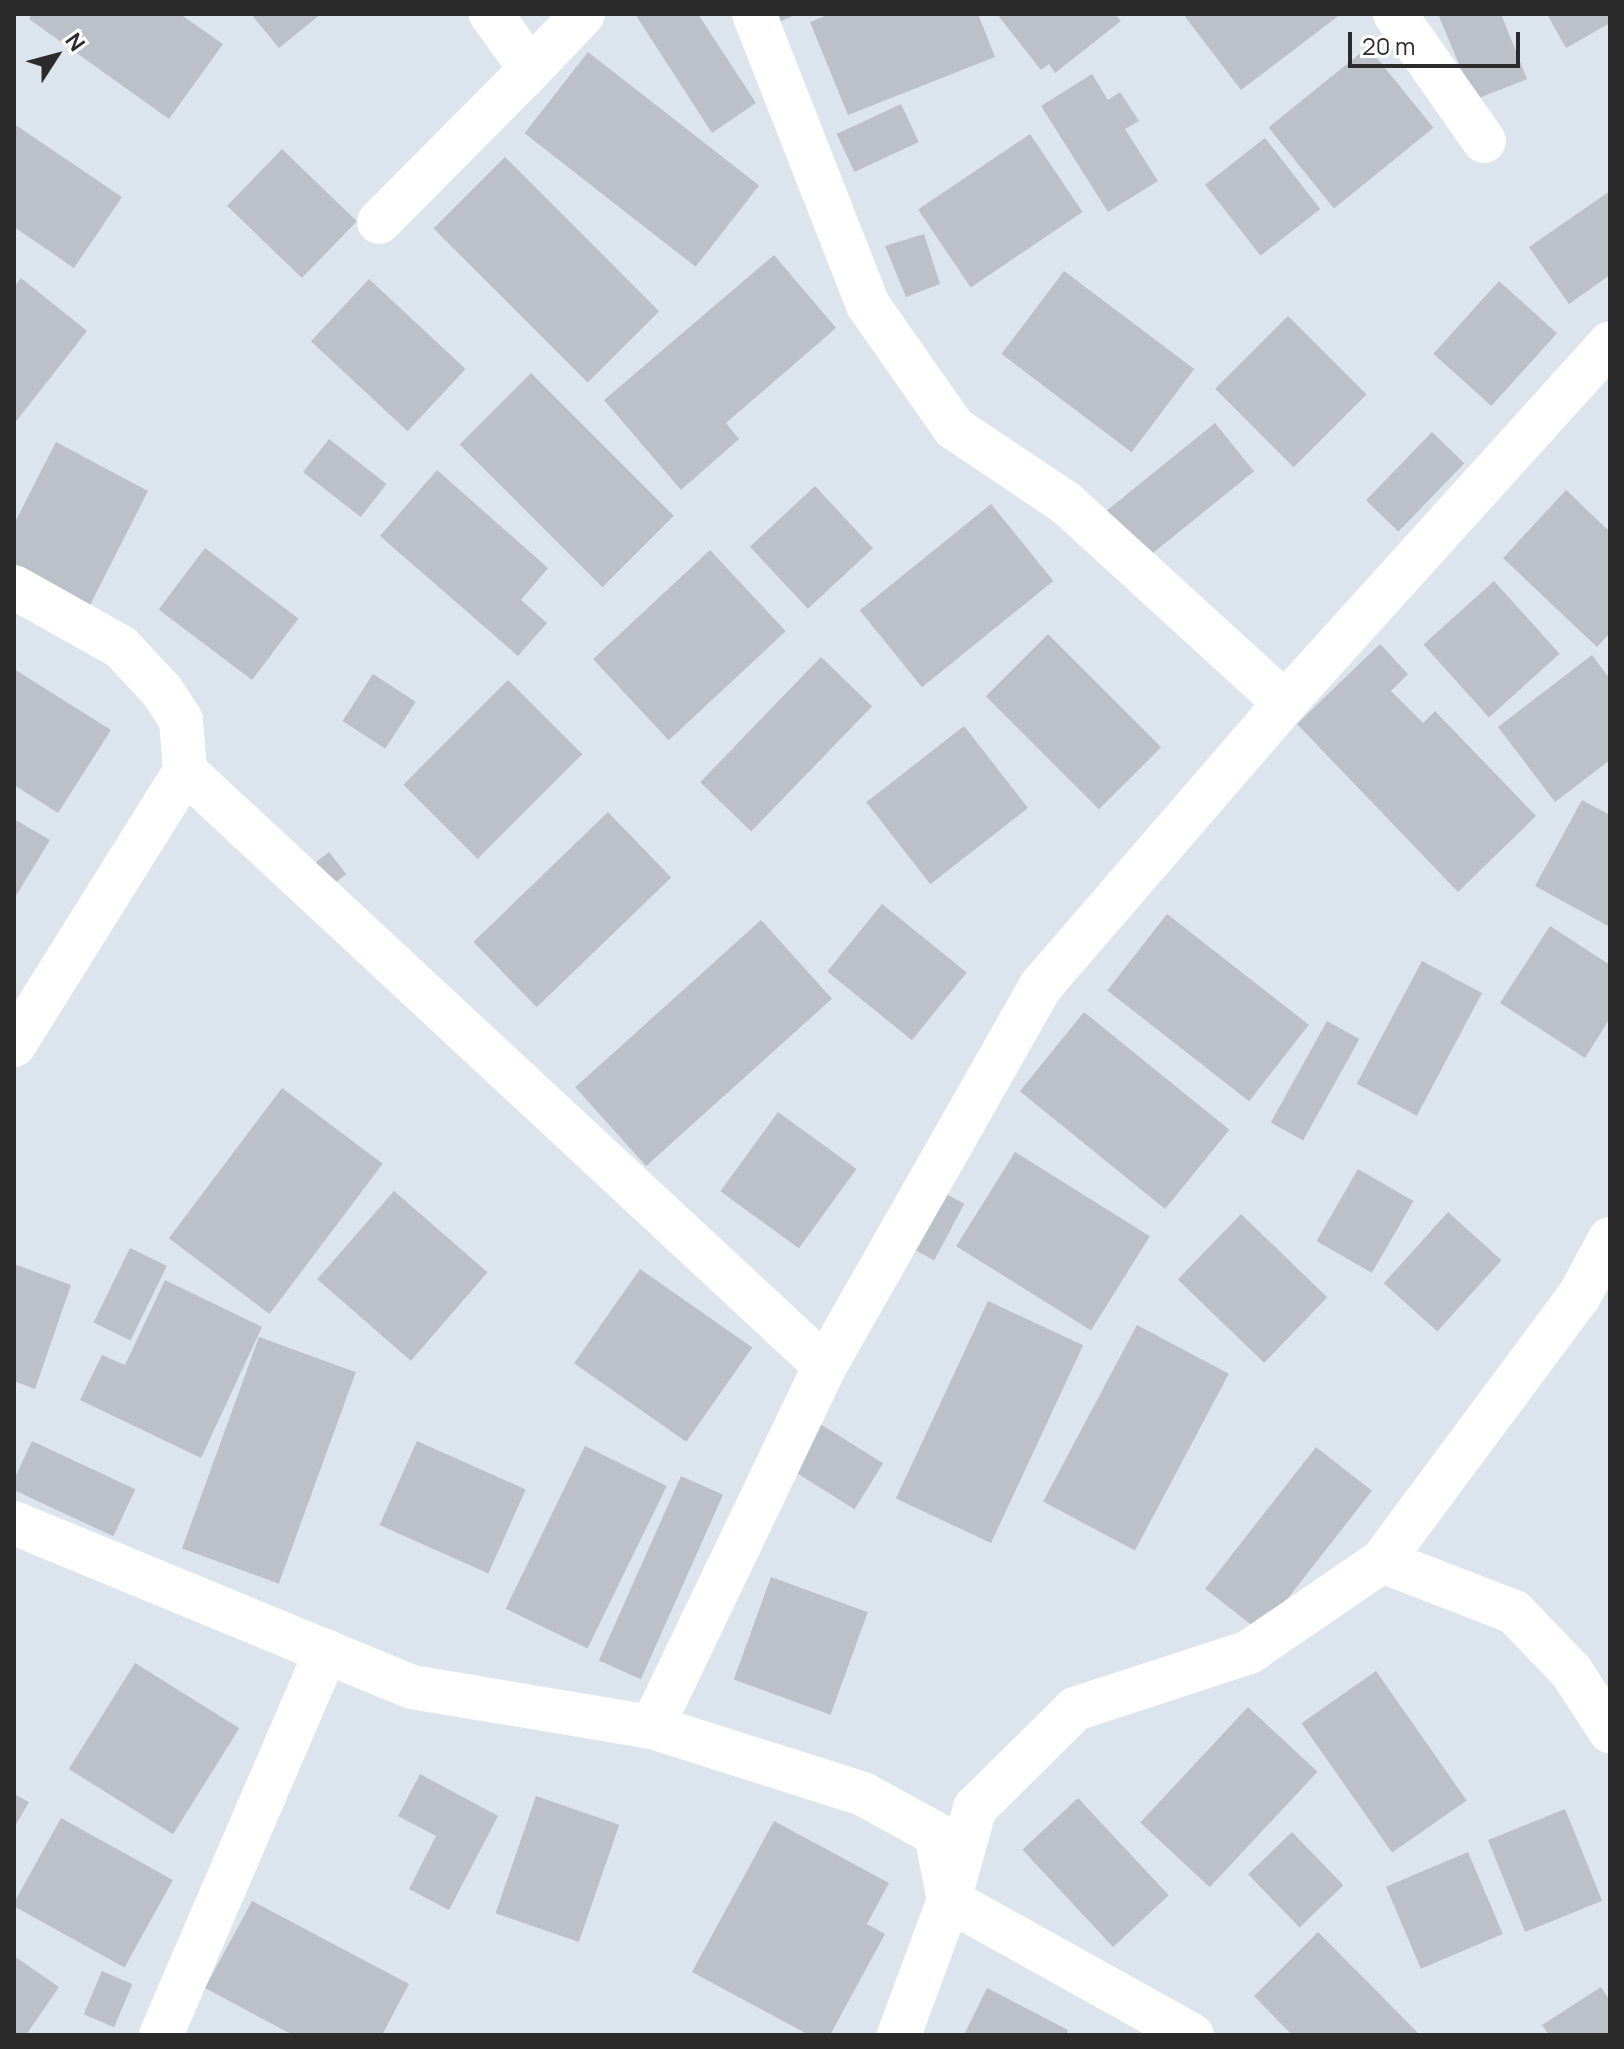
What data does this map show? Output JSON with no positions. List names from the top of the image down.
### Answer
{
  "scale_bar": "20 m",
  "north": "top right"
}
